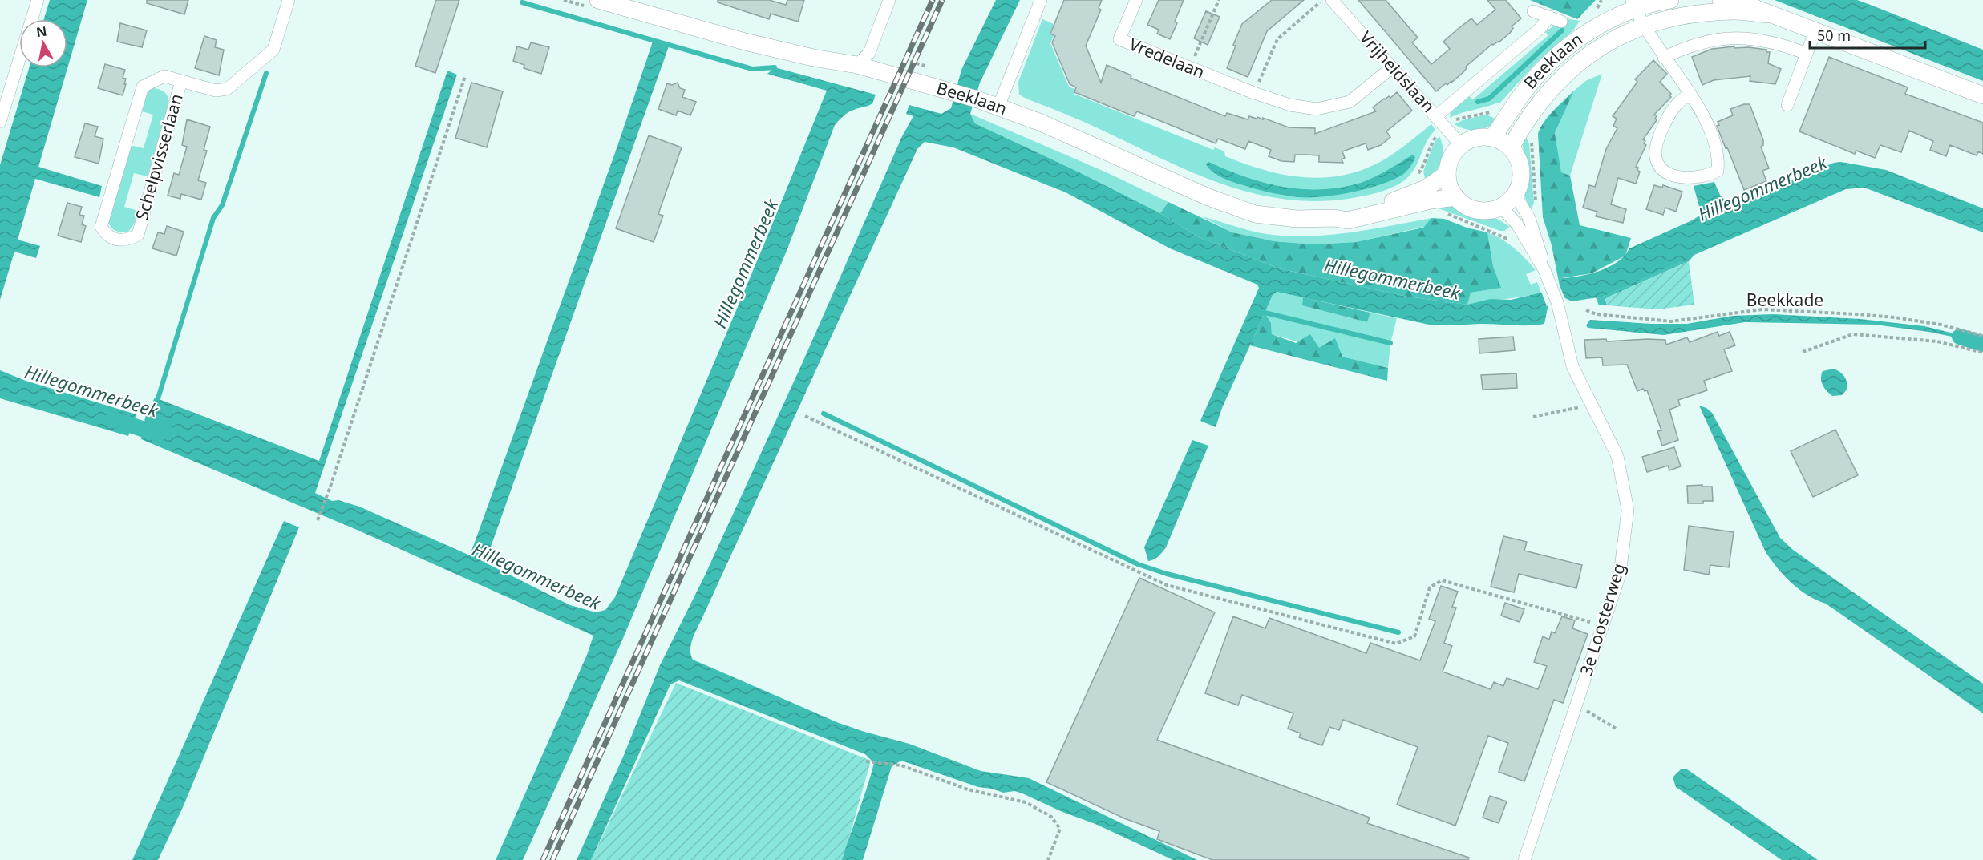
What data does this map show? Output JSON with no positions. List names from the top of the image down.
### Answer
{
  "streets": {
    "main road": ["Beeklaan"],
    "street": [
      "Vredelaan",
      "Vrijheidslaan",
      "Schelpvisserlaan",
      "3e Loosterweg"
    ],
    "path": ["Beekkade"]
  },
  "crossings": [
    ["Vredelaan", "Vrijheidslaan"],
    ["Beeklaan", "Vrijheidslaan"],
    ["Beeklaan", "3e Loosterweg"],
    ["Vrijheidslaan", "3e Loosterweg"]
  ],
  "water": ["Hillegommerbeek"],
  "scale_bar": "50 m",
  "north": "top"
}
